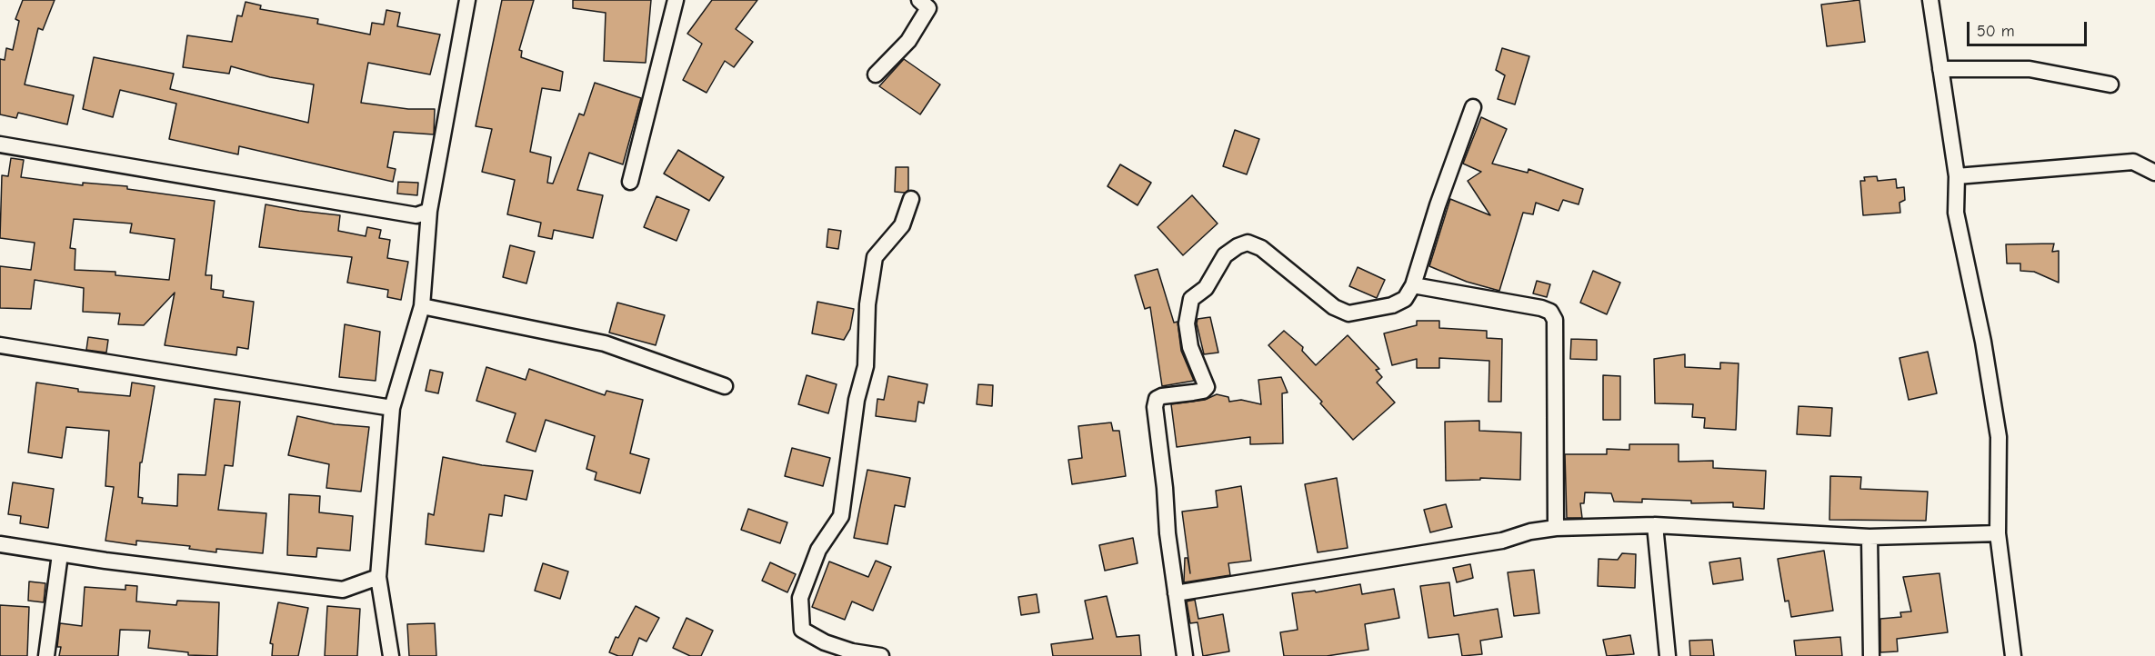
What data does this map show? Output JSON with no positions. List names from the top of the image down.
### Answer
{
  "scale_bar": "50 m"
}
